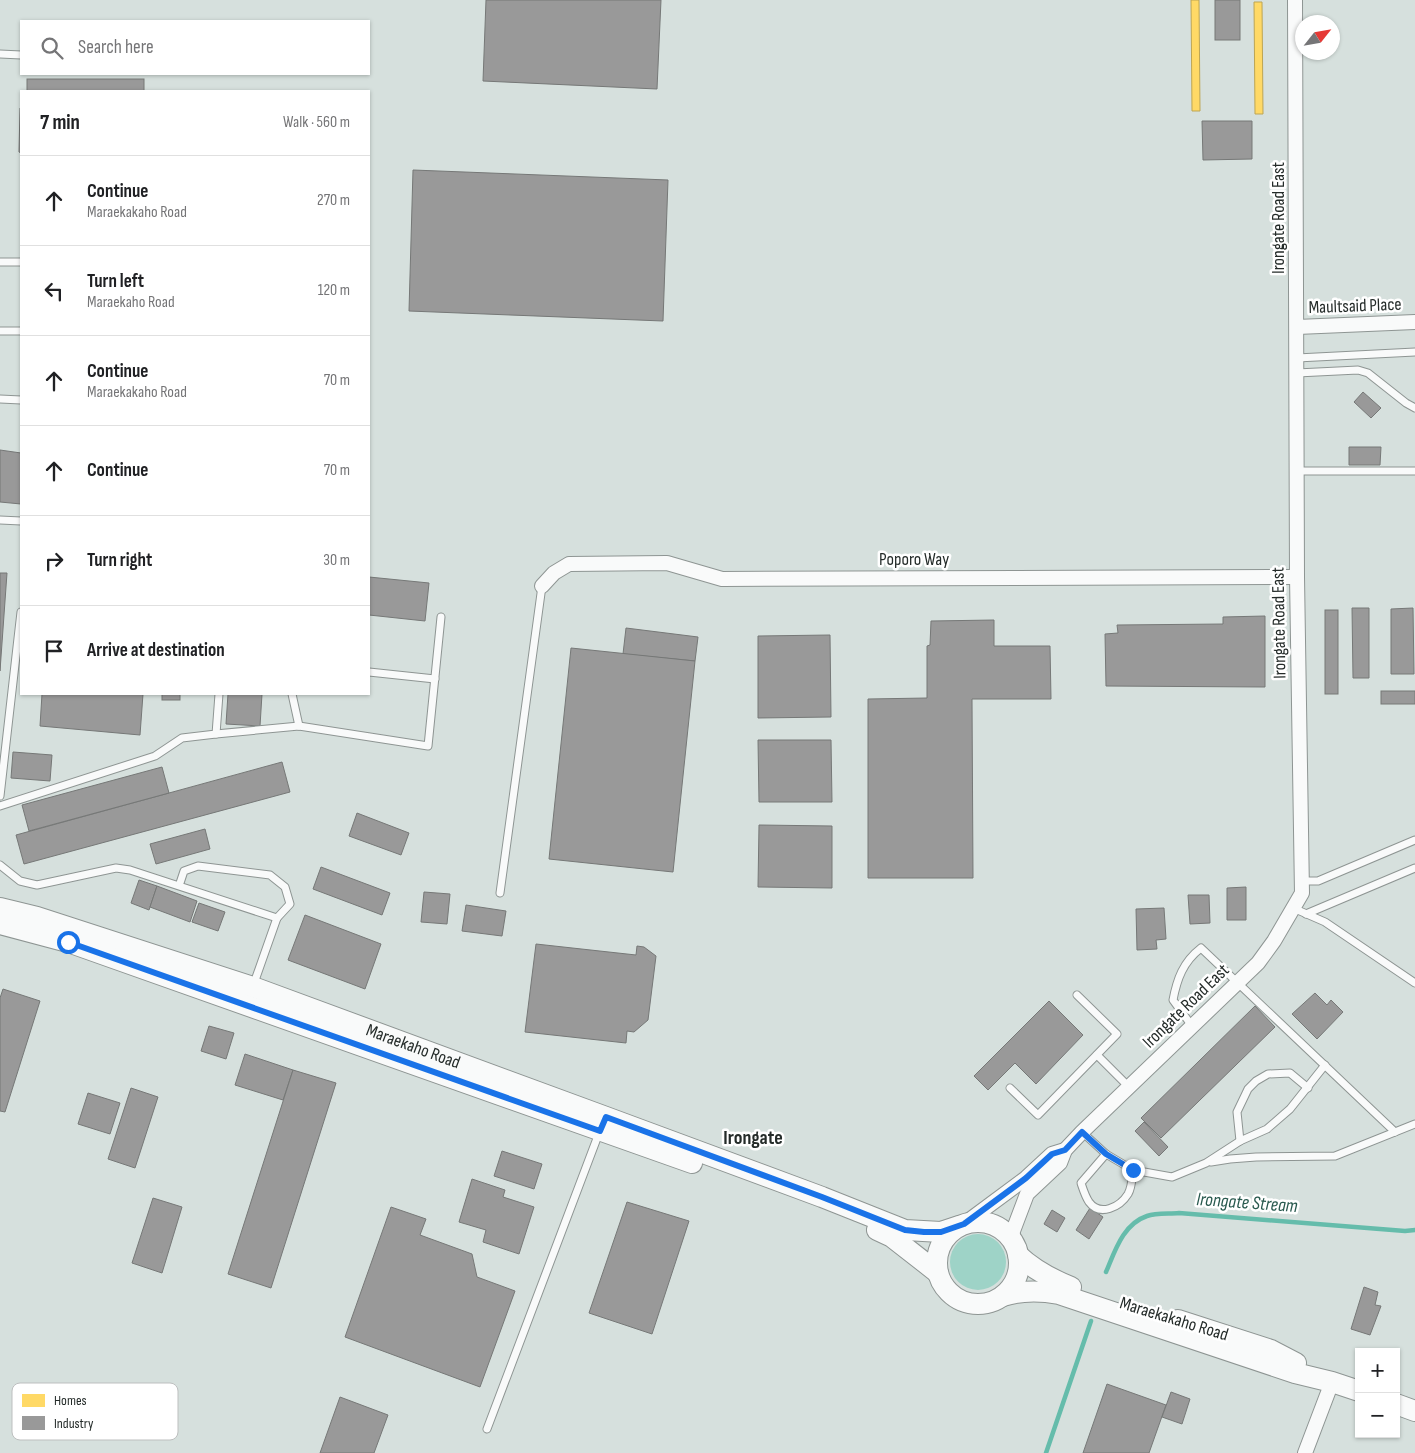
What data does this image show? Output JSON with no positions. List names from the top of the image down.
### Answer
{
  "streets": {
    "main road": ["Maraekaho Road", "Maraekakaho Road"],
    "street": ["Irongate Road East", "Maultsaid Place", "Poporo Way"]
  },
  "crossings": [
    ["Irongate Road East", "Maultsaid Place"],
    ["Irongate Road East", "Poporo Way"]
  ],
  "districts": ["Irongate"],
  "water": ["Irongate Stream"],
  "legend": ["Homes", "Industry"],
  "north": "top right",
  "page": {
    "search": "Search here",
    "heading": ["7 min", "Walk · 560 m"],
    "list": [
      ["Continue", "Maraekakaho Road", "270 m"],
      ["Turn left", "Maraekaho Road", "120 m"],
      ["Continue", "Maraekakaho Road", "70 m"],
      ["Continue", "70 m"],
      ["Turn right", "30 m"],
      "Arrive at destination"
    ],
    "map_buttons": ["+", "−"]
  }
}
